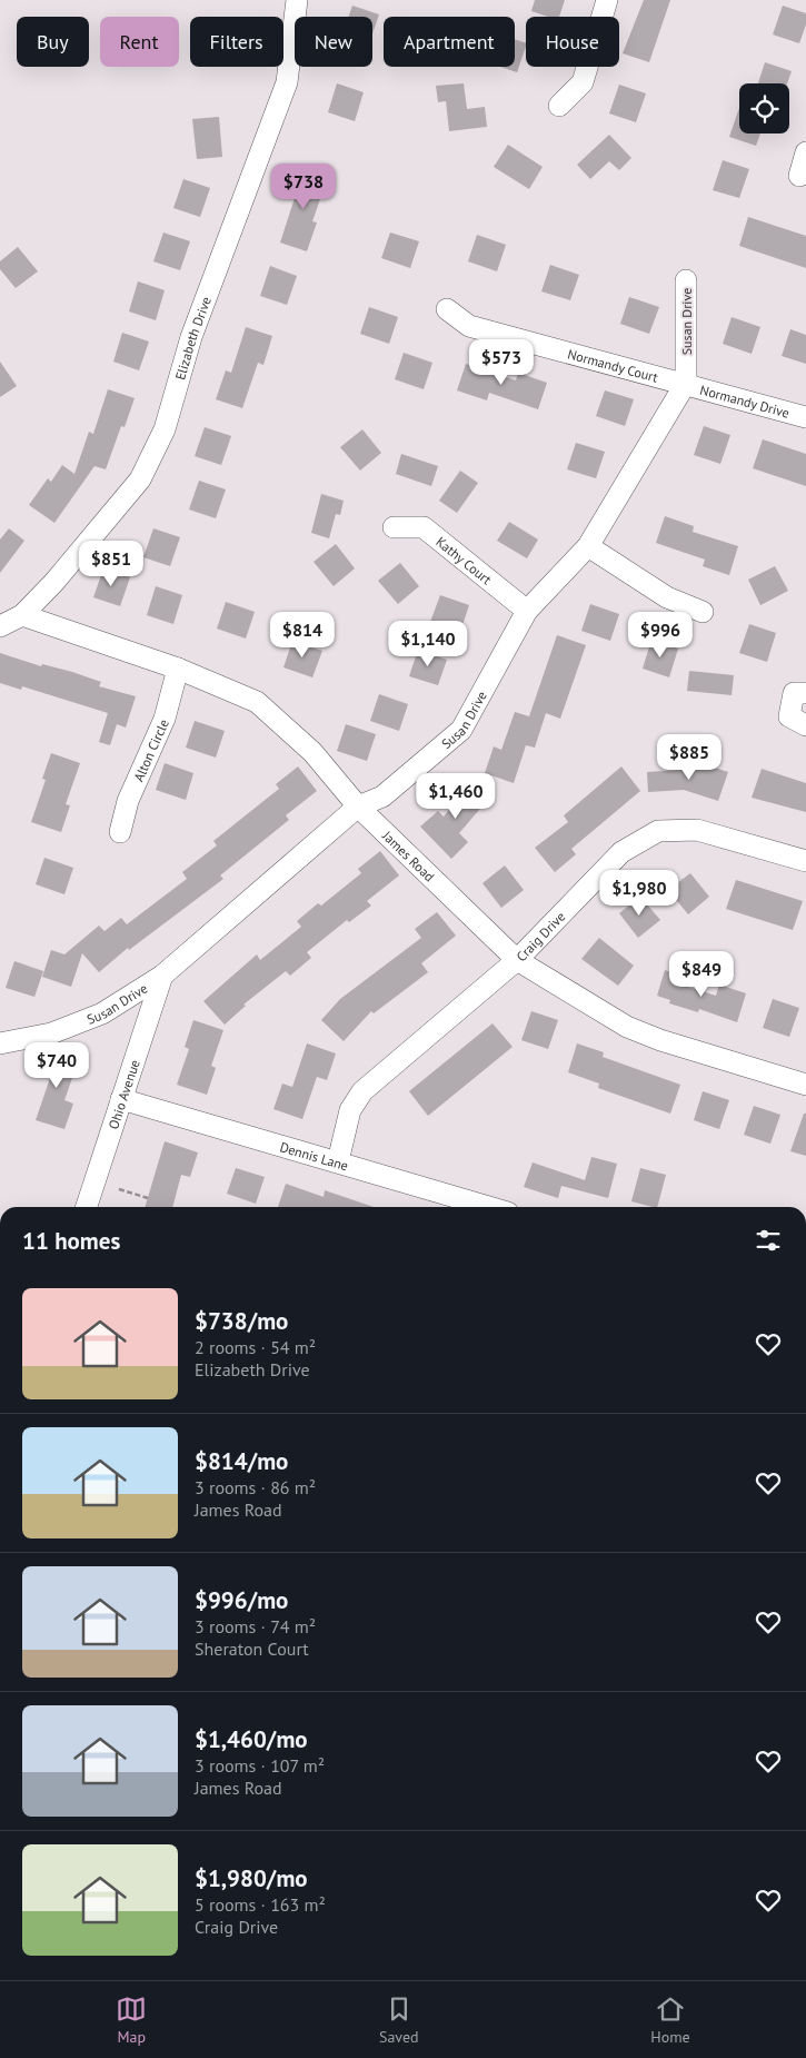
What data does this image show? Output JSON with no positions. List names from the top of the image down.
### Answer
{
  "streets": {
    "street": [
      "Susan Drive",
      "Elizabeth Drive",
      "Normandy Court",
      "Normandy Drive",
      "Kathy Court",
      "Alton Circle",
      "James Road",
      "Craig Drive",
      "Ohio Avenue",
      "Dennis Lane"
    ]
  },
  "crossings": [
    ["Susan Drive", "Normandy Court"],
    ["Susan Drive", "Normandy Drive"],
    ["Susan Drive", "Kathy Court"],
    ["Susan Drive", "James Road"],
    ["Susan Drive", "Ohio Avenue"],
    ["Elizabeth Drive", "James Road"],
    ["Normandy Court", "Normandy Drive"],
    ["Alton Circle", "James Road"],
    ["James Road", "Craig Drive"],
    ["Craig Drive", "Dennis Lane"],
    ["Ohio Avenue", "Dennis Lane"]
  ],
  "page": {
    "chip": [
      "Buy",
      "Rent",
      "Filters",
      "New",
      "Apartment",
      "House"
    ],
    "price": [
      "$738",
      "$573",
      "$851",
      "$814",
      "$996",
      "$1,140",
      "$885",
      "$1,460",
      "$1,980",
      "$849",
      "$740"
    ],
    "heading": "11 homes",
    "list": [
      {
        "name": "$738/mo",
        "note": "2 rooms · 54 m² · Elizabeth Drive"
      },
      {
        "name": "$814/mo",
        "note": "3 rooms · 86 m² · James Road"
      },
      {
        "name": "$996/mo",
        "note": "3 rooms · 74 m² · Sheraton Court"
      },
      {
        "name": "$1,460/mo",
        "note": "3 rooms · 107 m² · James Road"
      },
      {
        "name": "$1,980/mo",
        "note": "5 rooms · 163 m² · Craig Drive"
      }
    ],
    "tabs": ["Map", "Saved", "Home"]
  }
}
